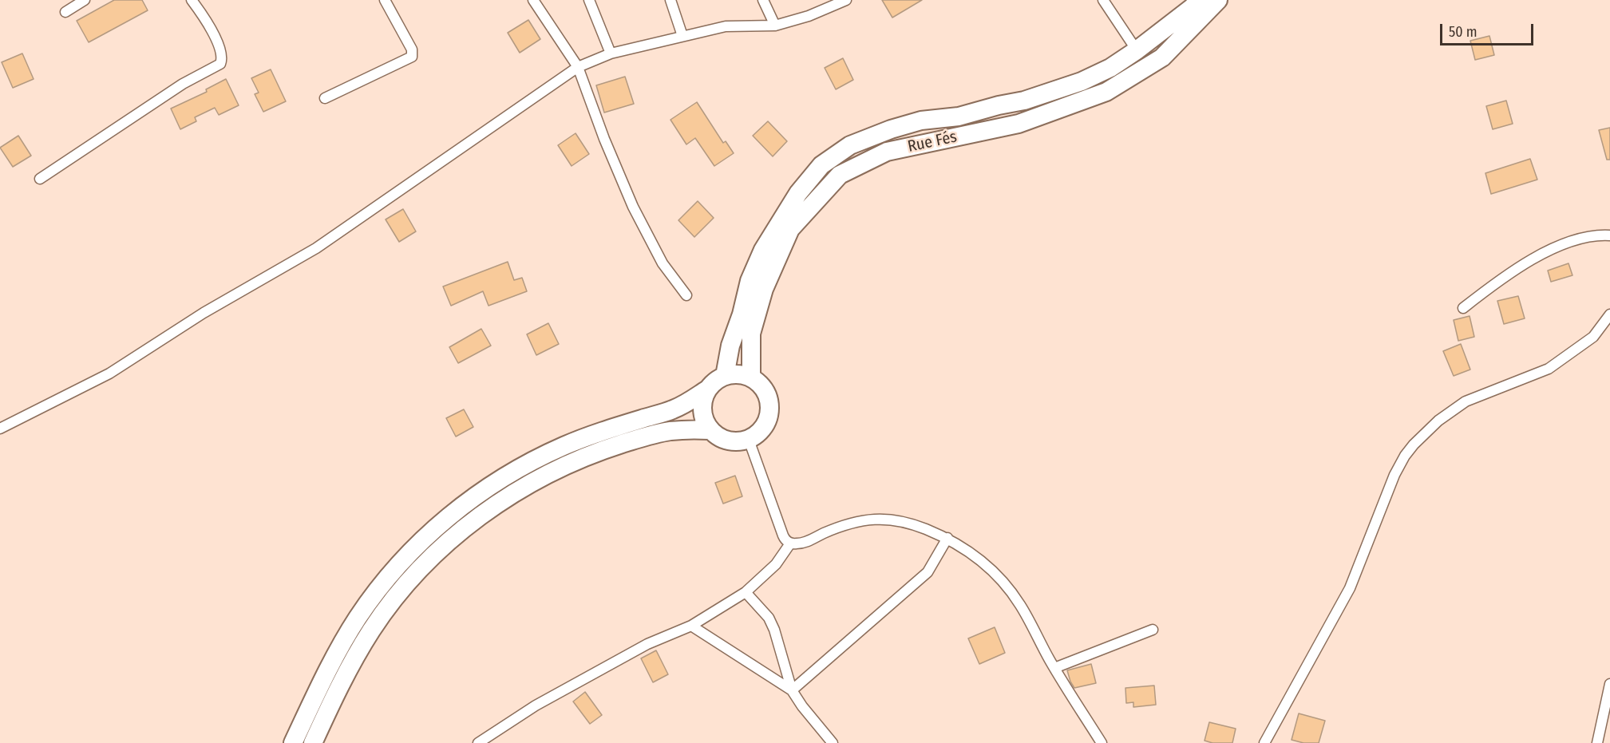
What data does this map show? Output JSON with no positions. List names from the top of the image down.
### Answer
{
  "streets": {
    "highway": ["Rue Fés"]
  },
  "scale_bar": "50 m"
}
